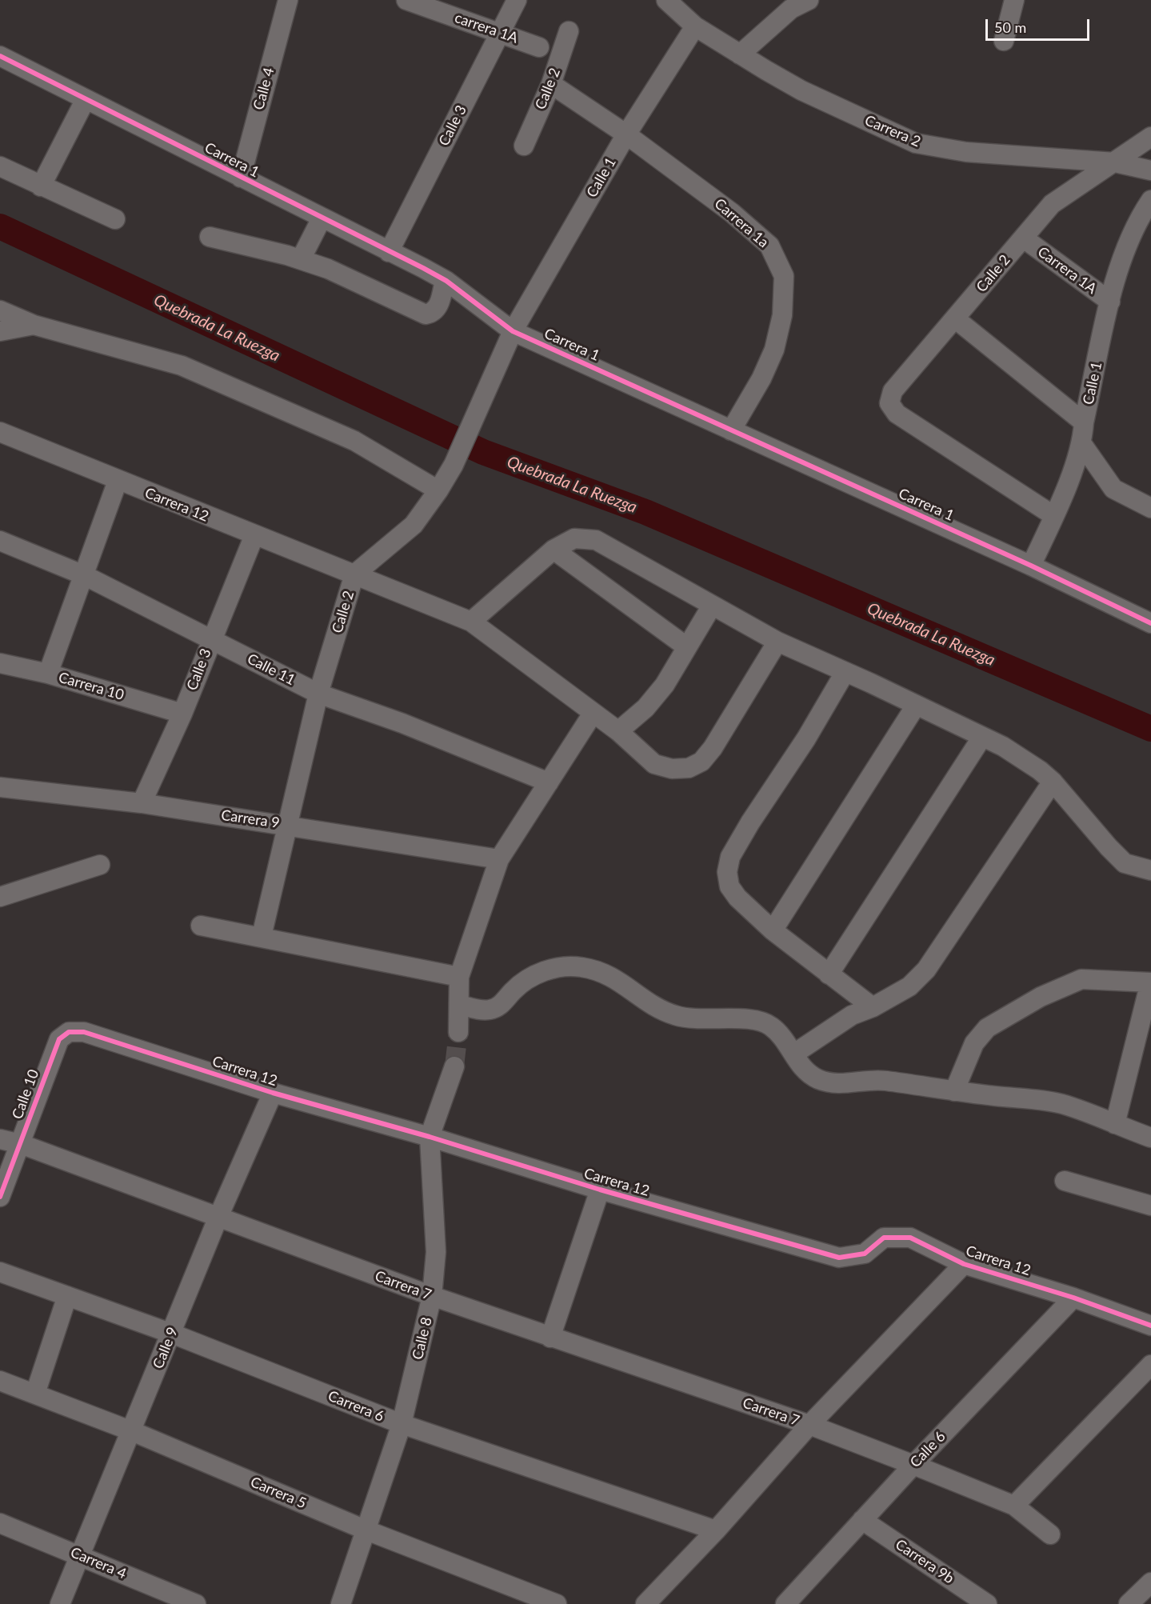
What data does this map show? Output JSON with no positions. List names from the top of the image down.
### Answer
{
  "streets": {
    "street": [
      "carrera 1A",
      "Calle 4",
      "Calle 2",
      "Calle 3",
      "Carrera 2",
      "Carrera 1",
      "Calle 1",
      "Carrera 1a",
      "Carrera 1A",
      "Carrera 12",
      "Calle 11",
      "Carrera 10",
      "Carrera 9",
      "Calle 10",
      "Carrera 7",
      "Calle 8",
      "Calle 9",
      "Carrera 6",
      "Calle 6",
      "Carrera 5",
      "Carrera 9b",
      "Carrera 4"
    ]
  },
  "crossings": [
    ["carrera 1A", "Calle 3"],
    ["Calle 4", "Carrera 1"],
    ["Calle 2", "Carrera 2"],
    ["Calle 2", "Carrera 1"],
    ["Calle 2", "Calle 1"],
    ["Calle 2", "Carrera 1a"],
    ["Calle 2", "Carrera 1A"],
    ["Calle 2", "Carrera 12"],
    ["Calle 2", "Calle 11"],
    ["Calle 2", "Carrera 9"],
    ["Calle 3", "Carrera 1"],
    ["Calle 3", "Carrera 12"],
    ["Calle 3", "Calle 11"],
    ["Calle 3", "Carrera 10"],
    ["Calle 3", "Carrera 9"],
    ["Carrera 2", "Calle 1"],
    ["Carrera 1", "Calle 1"],
    ["Carrera 1", "Carrera 1a"],
    ["Calle 1", "Carrera 1a"],
    ["Calle 1", "Carrera 1A"],
    ["Carrera 12", "Calle 10"],
    ["Carrera 12", "Carrera 7"],
    ["Carrera 12", "Calle 8"],
    ["Carrera 12", "Calle 9"],
    ["Carrera 12", "Calle 6"],
    ["Calle 10", "Carrera 7"],
    ["Carrera 7", "Calle 8"],
    ["Carrera 7", "Calle 9"],
    ["Carrera 7", "Carrera 6"],
    ["Carrera 7", "Calle 6"],
    ["Calle 8", "Carrera 6"],
    ["Calle 8", "Carrera 5"],
    ["Calle 9", "Carrera 6"],
    ["Calle 9", "Carrera 5"],
    ["Calle 9", "Carrera 4"],
    ["Calle 6", "Carrera 9b"]
  ],
  "water": ["Quebrada La Ruezga"],
  "scale_bar": "50 m"
}
